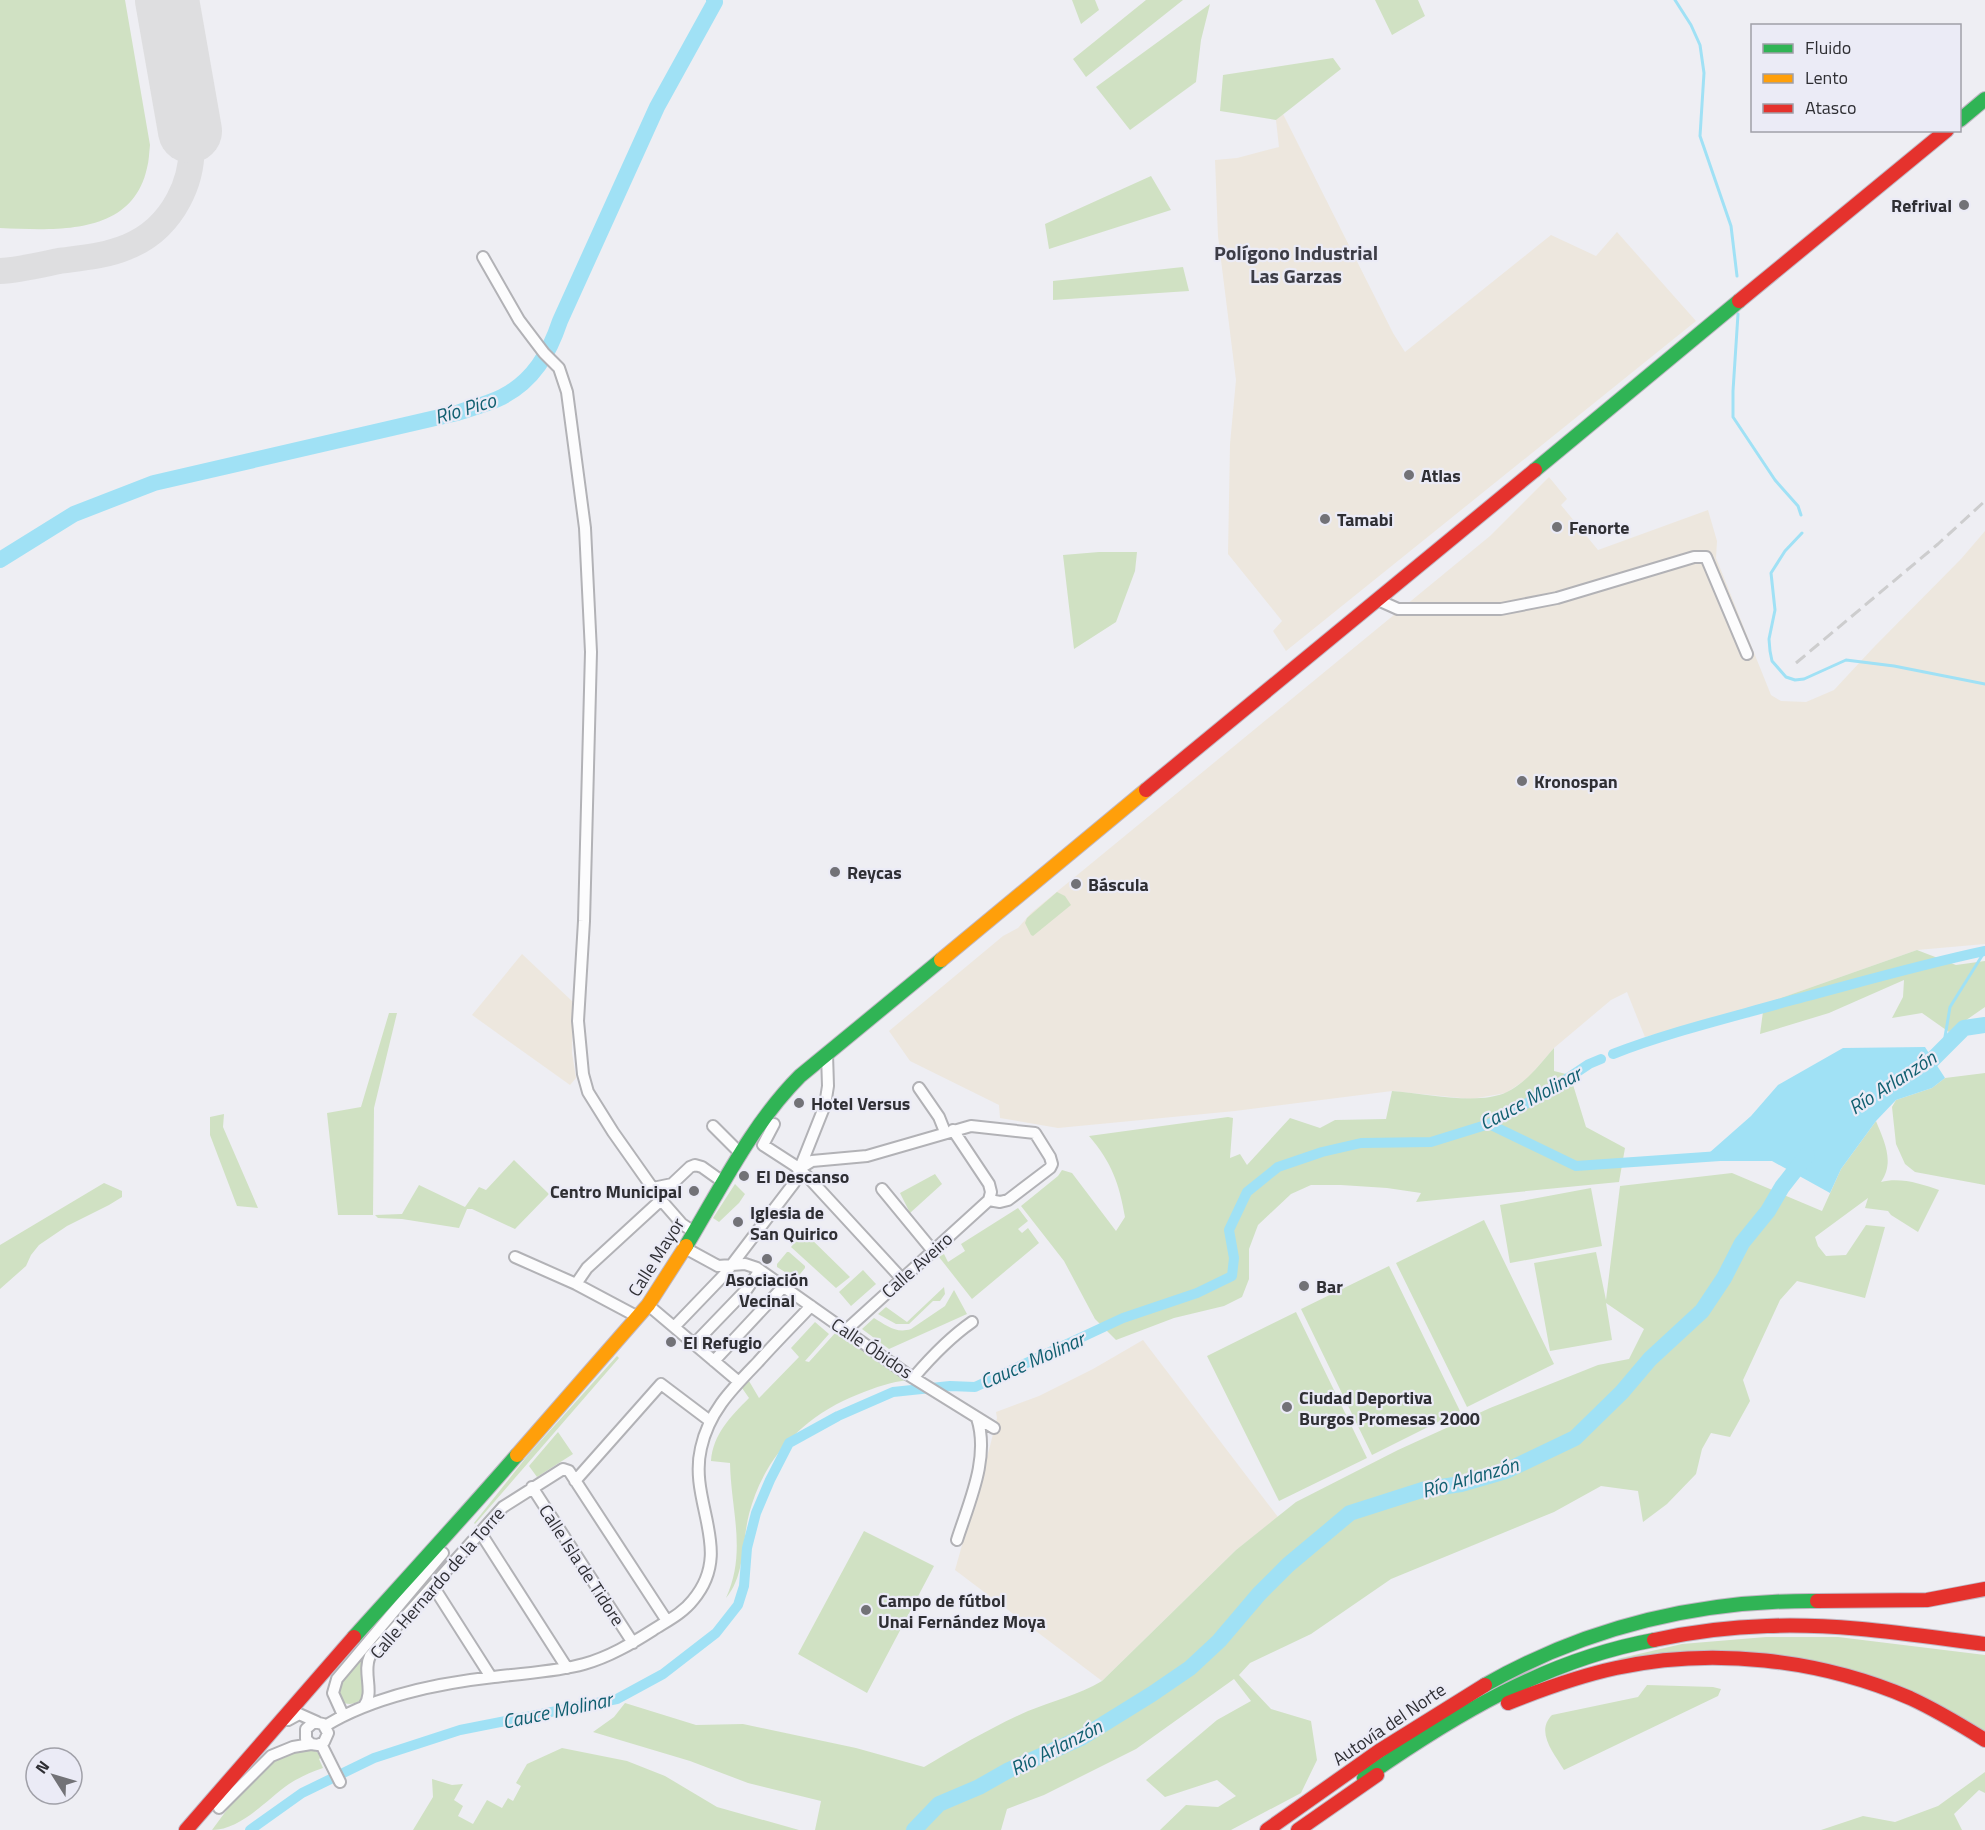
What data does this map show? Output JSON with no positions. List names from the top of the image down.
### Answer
{
  "streets": {
    "highway": ["Calle Mayor", "Autovía del Norte"],
    "street": [
      "Calle Aveiro",
      "Calle Óbidos",
      "Calle Isla de Tidore",
      "Calle Hernardo de la Torre"
    ]
  },
  "crossings": [
    ["Calle Mayor", "Calle Óbidos"],
    ["Calle Aveiro", "Calle Óbidos"],
    ["Calle Isla de Tidore", "Calle Hernardo de la Torre"]
  ],
  "districts": ["Polígono Industrial Las Garzas"],
  "water": ["Río Pico", "Río Arlanzón", "Cauce Molinar"],
  "places": [
    "Refrival",
    "Atlas",
    "Tamabi",
    "Fenorte",
    "Kronospan",
    "Reycas",
    "Báscula",
    "Hotel Versus",
    "El Descanso",
    "Centro Municipal",
    "Iglesia de San Quirico",
    "Asociación Vecinal",
    "Bar",
    "El Refugio",
    "Ciudad Deportiva Burgos Promesas 2000",
    "Campo de fútbol Unai Fernández Moya"
  ],
  "legend": ["Fluido", "Lento", "Atasco"],
  "north": "top left"
}
